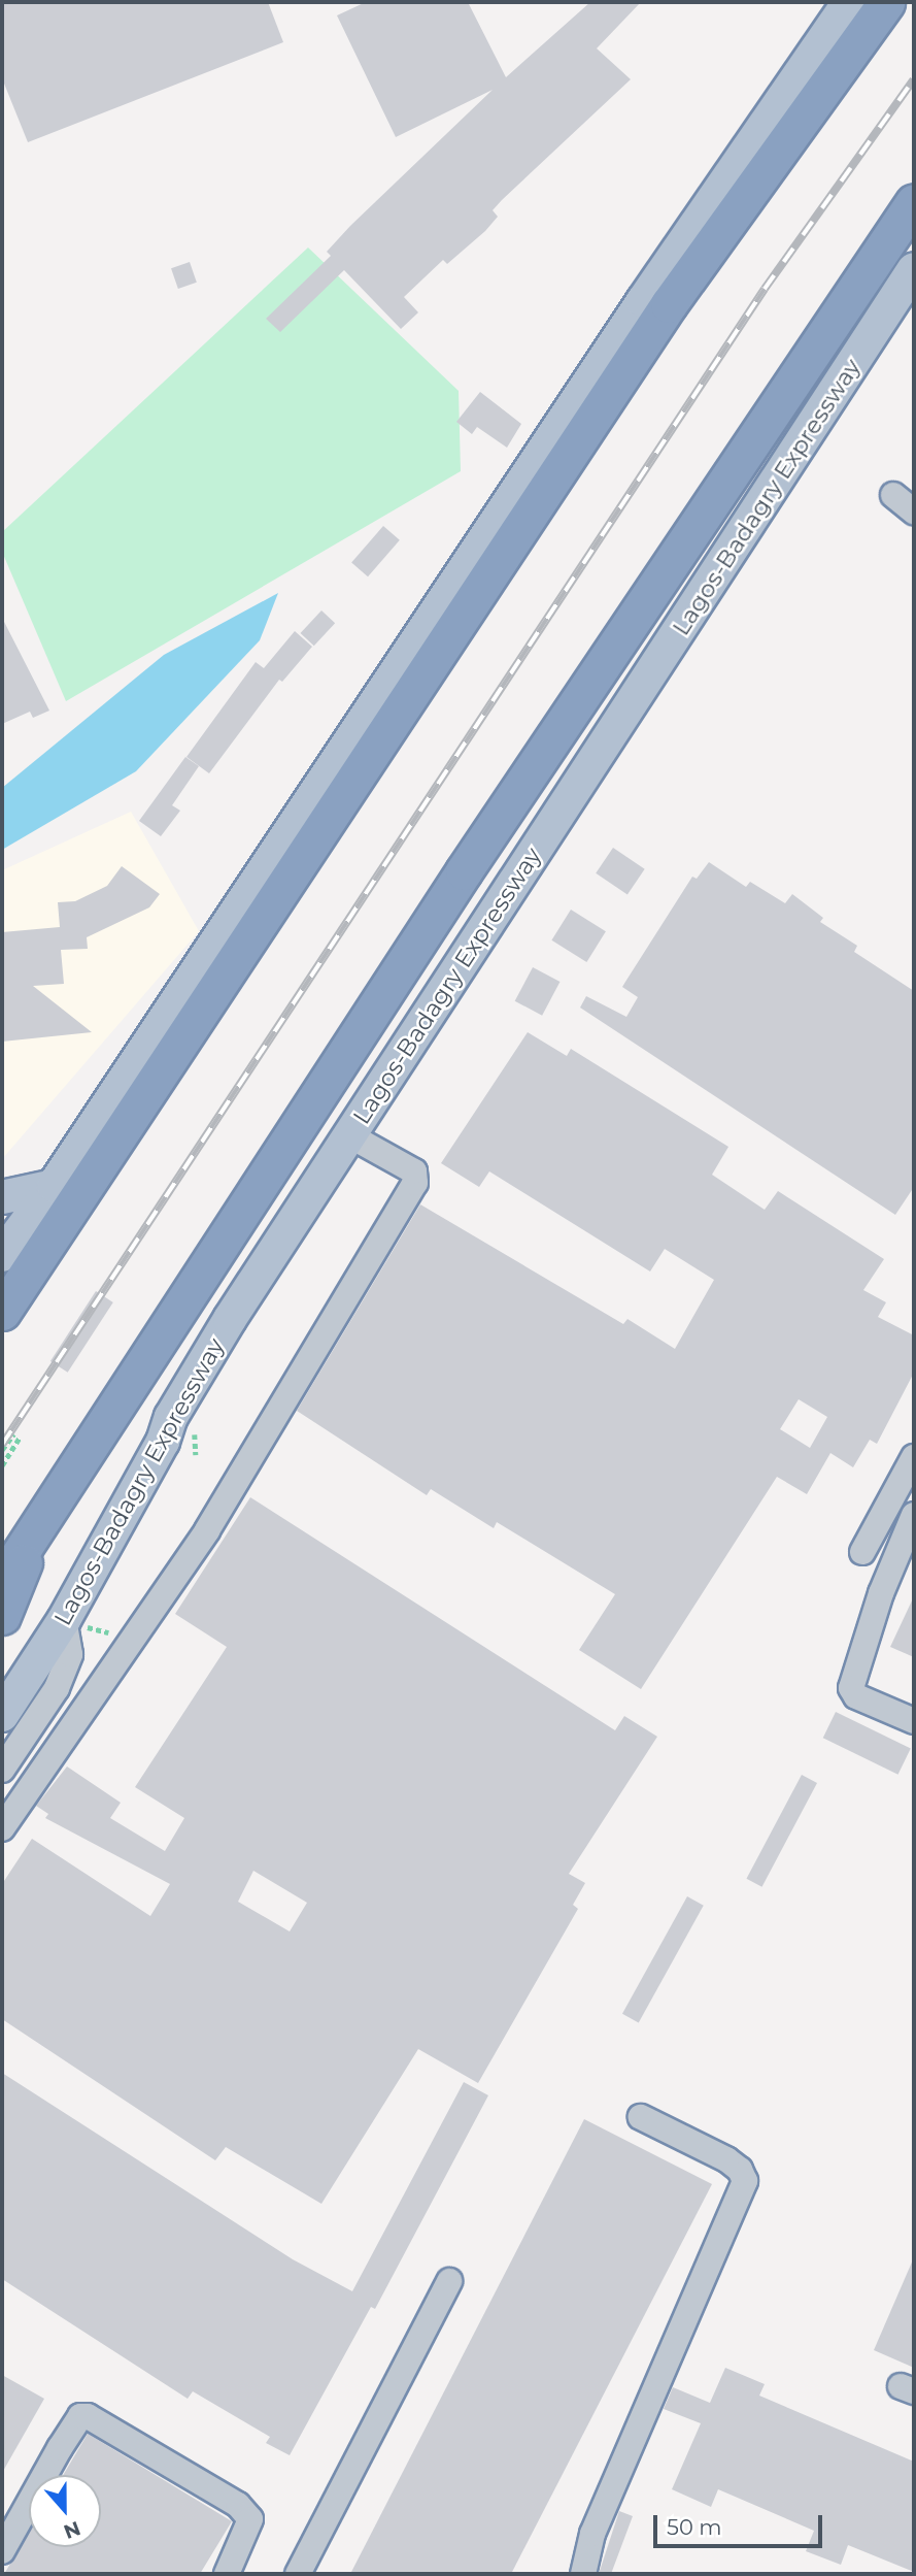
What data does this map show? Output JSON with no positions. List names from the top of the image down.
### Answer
{
  "streets": {
    "highway": ["Lagos-Badagry Expressway"]
  },
  "scale_bar": "50 m",
  "north": "bottom"
}
